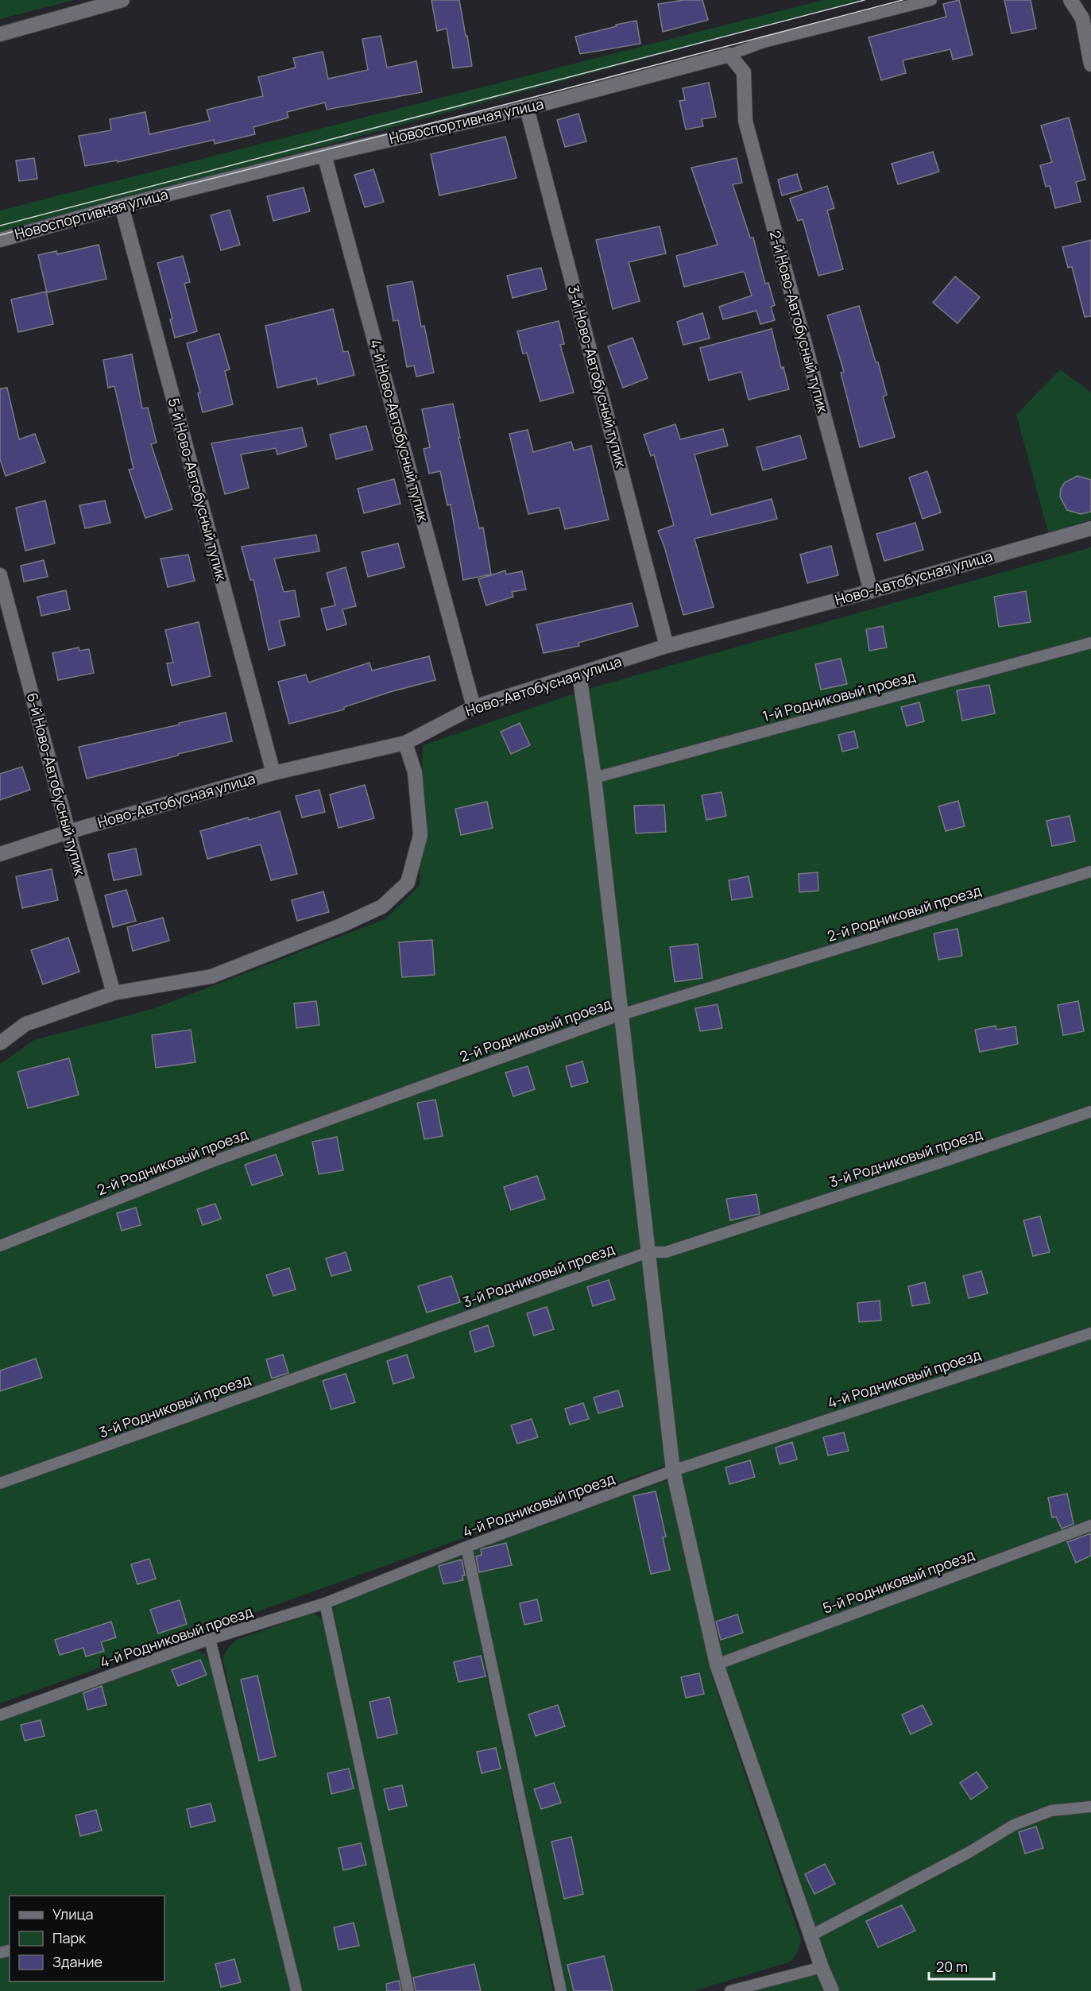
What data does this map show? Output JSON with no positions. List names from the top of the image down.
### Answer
{
  "streets": {
    "street": [
      "Новоспортивная улица",
      "2-й Ново-Автобусный тупик",
      "3-й Ново-Автобусный тупик",
      "4-й Ново-Автобусный тупик",
      "5-й Ново-Автобусный тупик",
      "Ново-Автобусная улица",
      "6-й Ново-Автобусный тупик"
    ],
    "lane": [
      "1-й Родниковый проезд",
      "2-й Родниковый проезд",
      "3-й Родниковый проезд",
      "4-й Родниковый проезд",
      "5-й Родниковый проезд"
    ]
  },
  "crossings": [
    ["Новоспортивная улица", "2-й Ново-Автобусный тупик"],
    ["Новоспортивная улица", "3-й Ново-Автобусный тупик"],
    ["Новоспортивная улица", "4-й Ново-Автобусный тупик"],
    ["Новоспортивная улица", "5-й Ново-Автобусный тупик"],
    ["2-й Ново-Автобусный тупик", "Ново-Автобусная улица"],
    ["3-й Ново-Автобусный тупик", "Ново-Автобусная улица"],
    ["4-й Ново-Автобусный тупик", "Ново-Автобусная улица"],
    ["5-й Ново-Автобусный тупик", "Ново-Автобусная улица"],
    ["Ново-Автобусная улица", "6-й Ново-Автобусный тупик"]
  ],
  "legend": ["Улица", "Парк", "Здание"],
  "scale_bar": "20 m"
}
